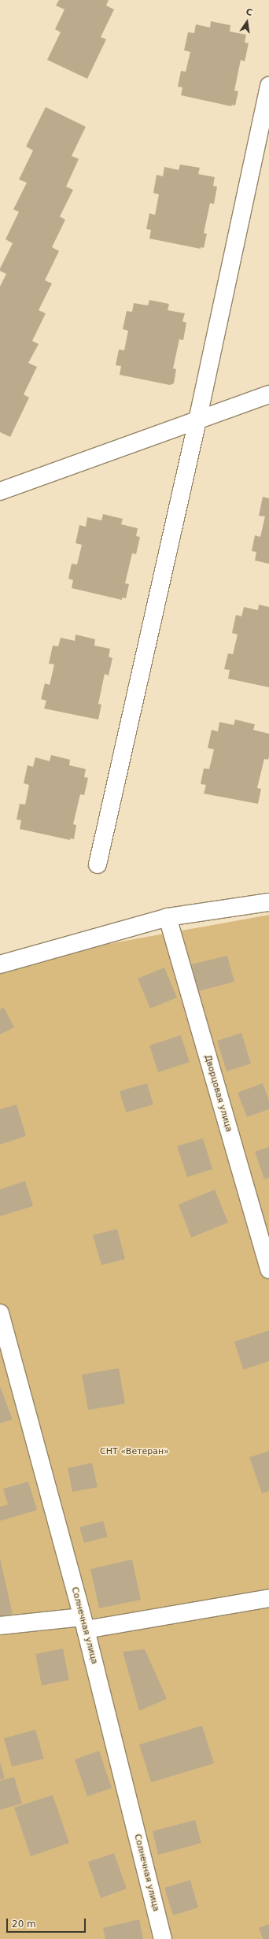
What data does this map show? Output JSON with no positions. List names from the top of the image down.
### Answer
{
  "streets": {
    "street": ["Дворцовая улица", "Солнечная улица"]
  },
  "parks": ["СНТ «Ветеран»"],
  "scale_bar": "20 m",
  "north": "top"
}
